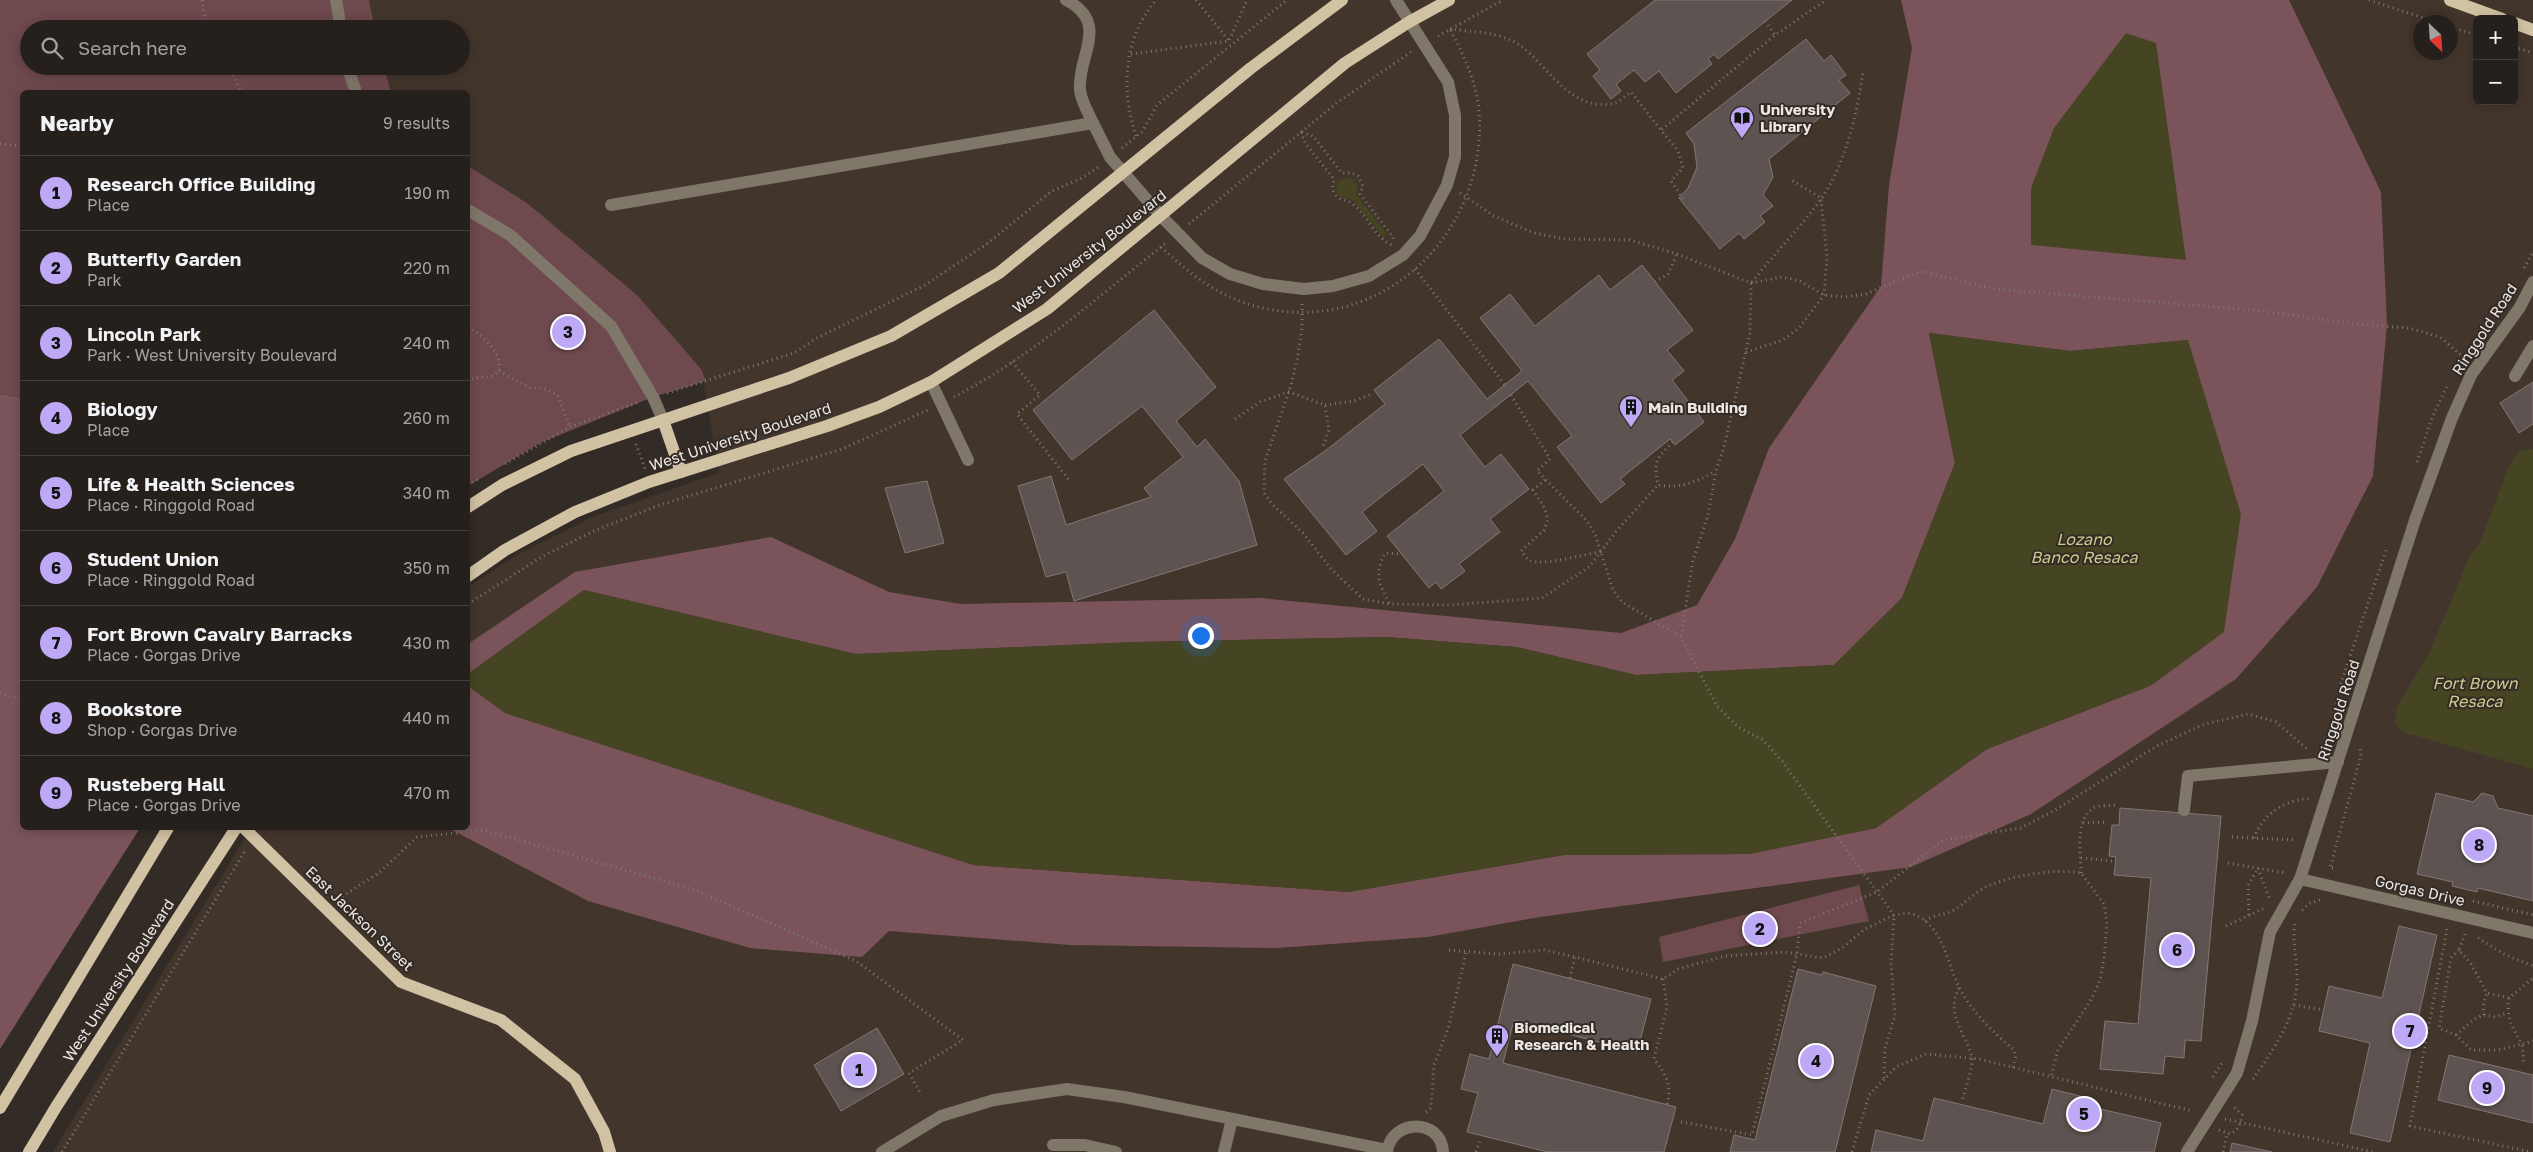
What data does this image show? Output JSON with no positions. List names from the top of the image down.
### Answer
{
  "streets": {
    "main road": ["West University Boulevard", "East Jackson Street"],
    "street": ["Ringgold Road", "Gorgas Drive"]
  },
  "crossings": [
    ["Ringgold Road", "Gorgas Drive"]
  ],
  "water": ["Lozano Banco Resaca", "Fort Brown Resaca"],
  "places": {
    "library": ["University Library"],
    "building": ["Main Building", "Biomedical Research & Health"]
  },
  "north": "bottom right",
  "page": {
    "map_buttons": ["+", "−"],
    "search": "Search here",
    "heading": ["Nearby", "9 results"],
    "list": [
      {
        "mark": "1",
        "name": "Research Office Building",
        "note": "Place",
        "value": "190 m"
      },
      {
        "mark": "2",
        "name": "Butterfly Garden",
        "note": "Park",
        "value": "220 m"
      },
      {
        "mark": "3",
        "name": "Lincoln Park",
        "note": "Park · West University Boulevard",
        "value": "240 m"
      },
      {
        "mark": "4",
        "name": "Biology",
        "note": "Place",
        "value": "260 m"
      },
      {
        "mark": "5",
        "name": "Life & Health Sciences",
        "note": "Place · Ringgold Road",
        "value": "340 m"
      },
      {
        "mark": "6",
        "name": "Student Union",
        "note": "Place · Ringgold Road",
        "value": "350 m"
      },
      {
        "mark": "7",
        "name": "Fort Brown Cavalry Barracks",
        "note": "Place · Gorgas Drive",
        "value": "430 m"
      },
      {
        "mark": "8",
        "name": "Bookstore",
        "note": "Shop · Gorgas Drive",
        "value": "440 m"
      },
      {
        "mark": "9",
        "name": "Rusteberg Hall",
        "note": "Place · Gorgas Drive",
        "value": "470 m"
      }
    ],
    "pins": [
      "3",
      "8",
      "2",
      "6",
      "7",
      "4",
      "1",
      "9",
      "5"
    ]
  }
}
